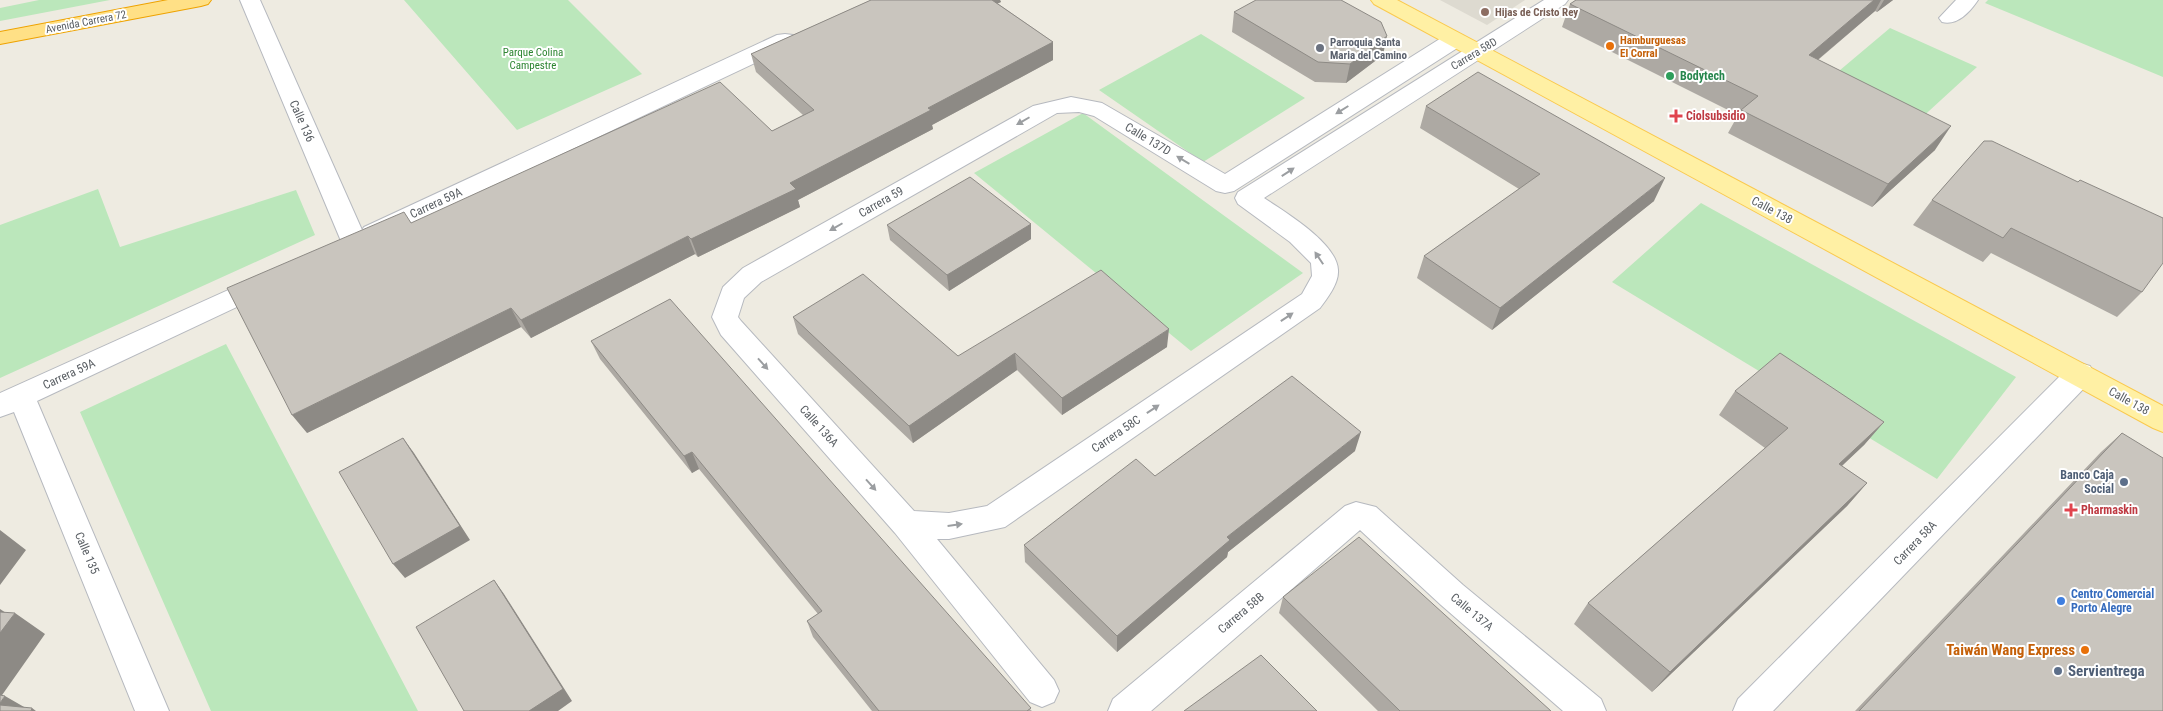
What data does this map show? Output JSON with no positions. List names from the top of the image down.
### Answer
{
  "streets": {
    "highway": ["Avenida Carrera 72"],
    "main road": ["Calle 138"],
    "street": [
      "Carrera 58D",
      "Calle 136",
      "Calle 137D",
      "Carrera 59",
      "Carrera 59A",
      "Calle 136A",
      "Carrera 58C",
      "Carrera 58A",
      "Calle 135",
      "Calle 137A",
      "Carrera 58B"
    ]
  },
  "crossings": [
    ["Carrera 58D", "Calle 137D"],
    ["Carrera 58D", "Calle 138"],
    ["Carrera 58D", "Carrera 58C"],
    ["Calle 136", "Carrera 59A"],
    ["Calle 137D", "Carrera 59"],
    ["Carrera 59", "Calle 136A"],
    ["Carrera 59A", "Calle 135"],
    ["Calle 138", "Carrera 58A"],
    ["Calle 136A", "Carrera 58C"],
    ["Calle 137A", "Carrera 58B"]
  ],
  "one_way": [
    "Calle 137D",
    "Carrera 59",
    "Calle 136A",
    "Carrera 58C"
  ],
  "parks": ["Parque Colina Campestre"],
  "places": {
    "other": [
      "Hijas de Cristo Rey",
      "Hamburguesas El Corral",
      "Parroquia Santa Maria del Camino",
      "Bodytech",
      "Banco Caja Social",
      "Centro Comercial Porto Alegre",
      "Taiwán Wang Express",
      "Servientrega"
    ],
    "health": ["Ciolsubsidio", "Pharmaskin"]
  }
}
